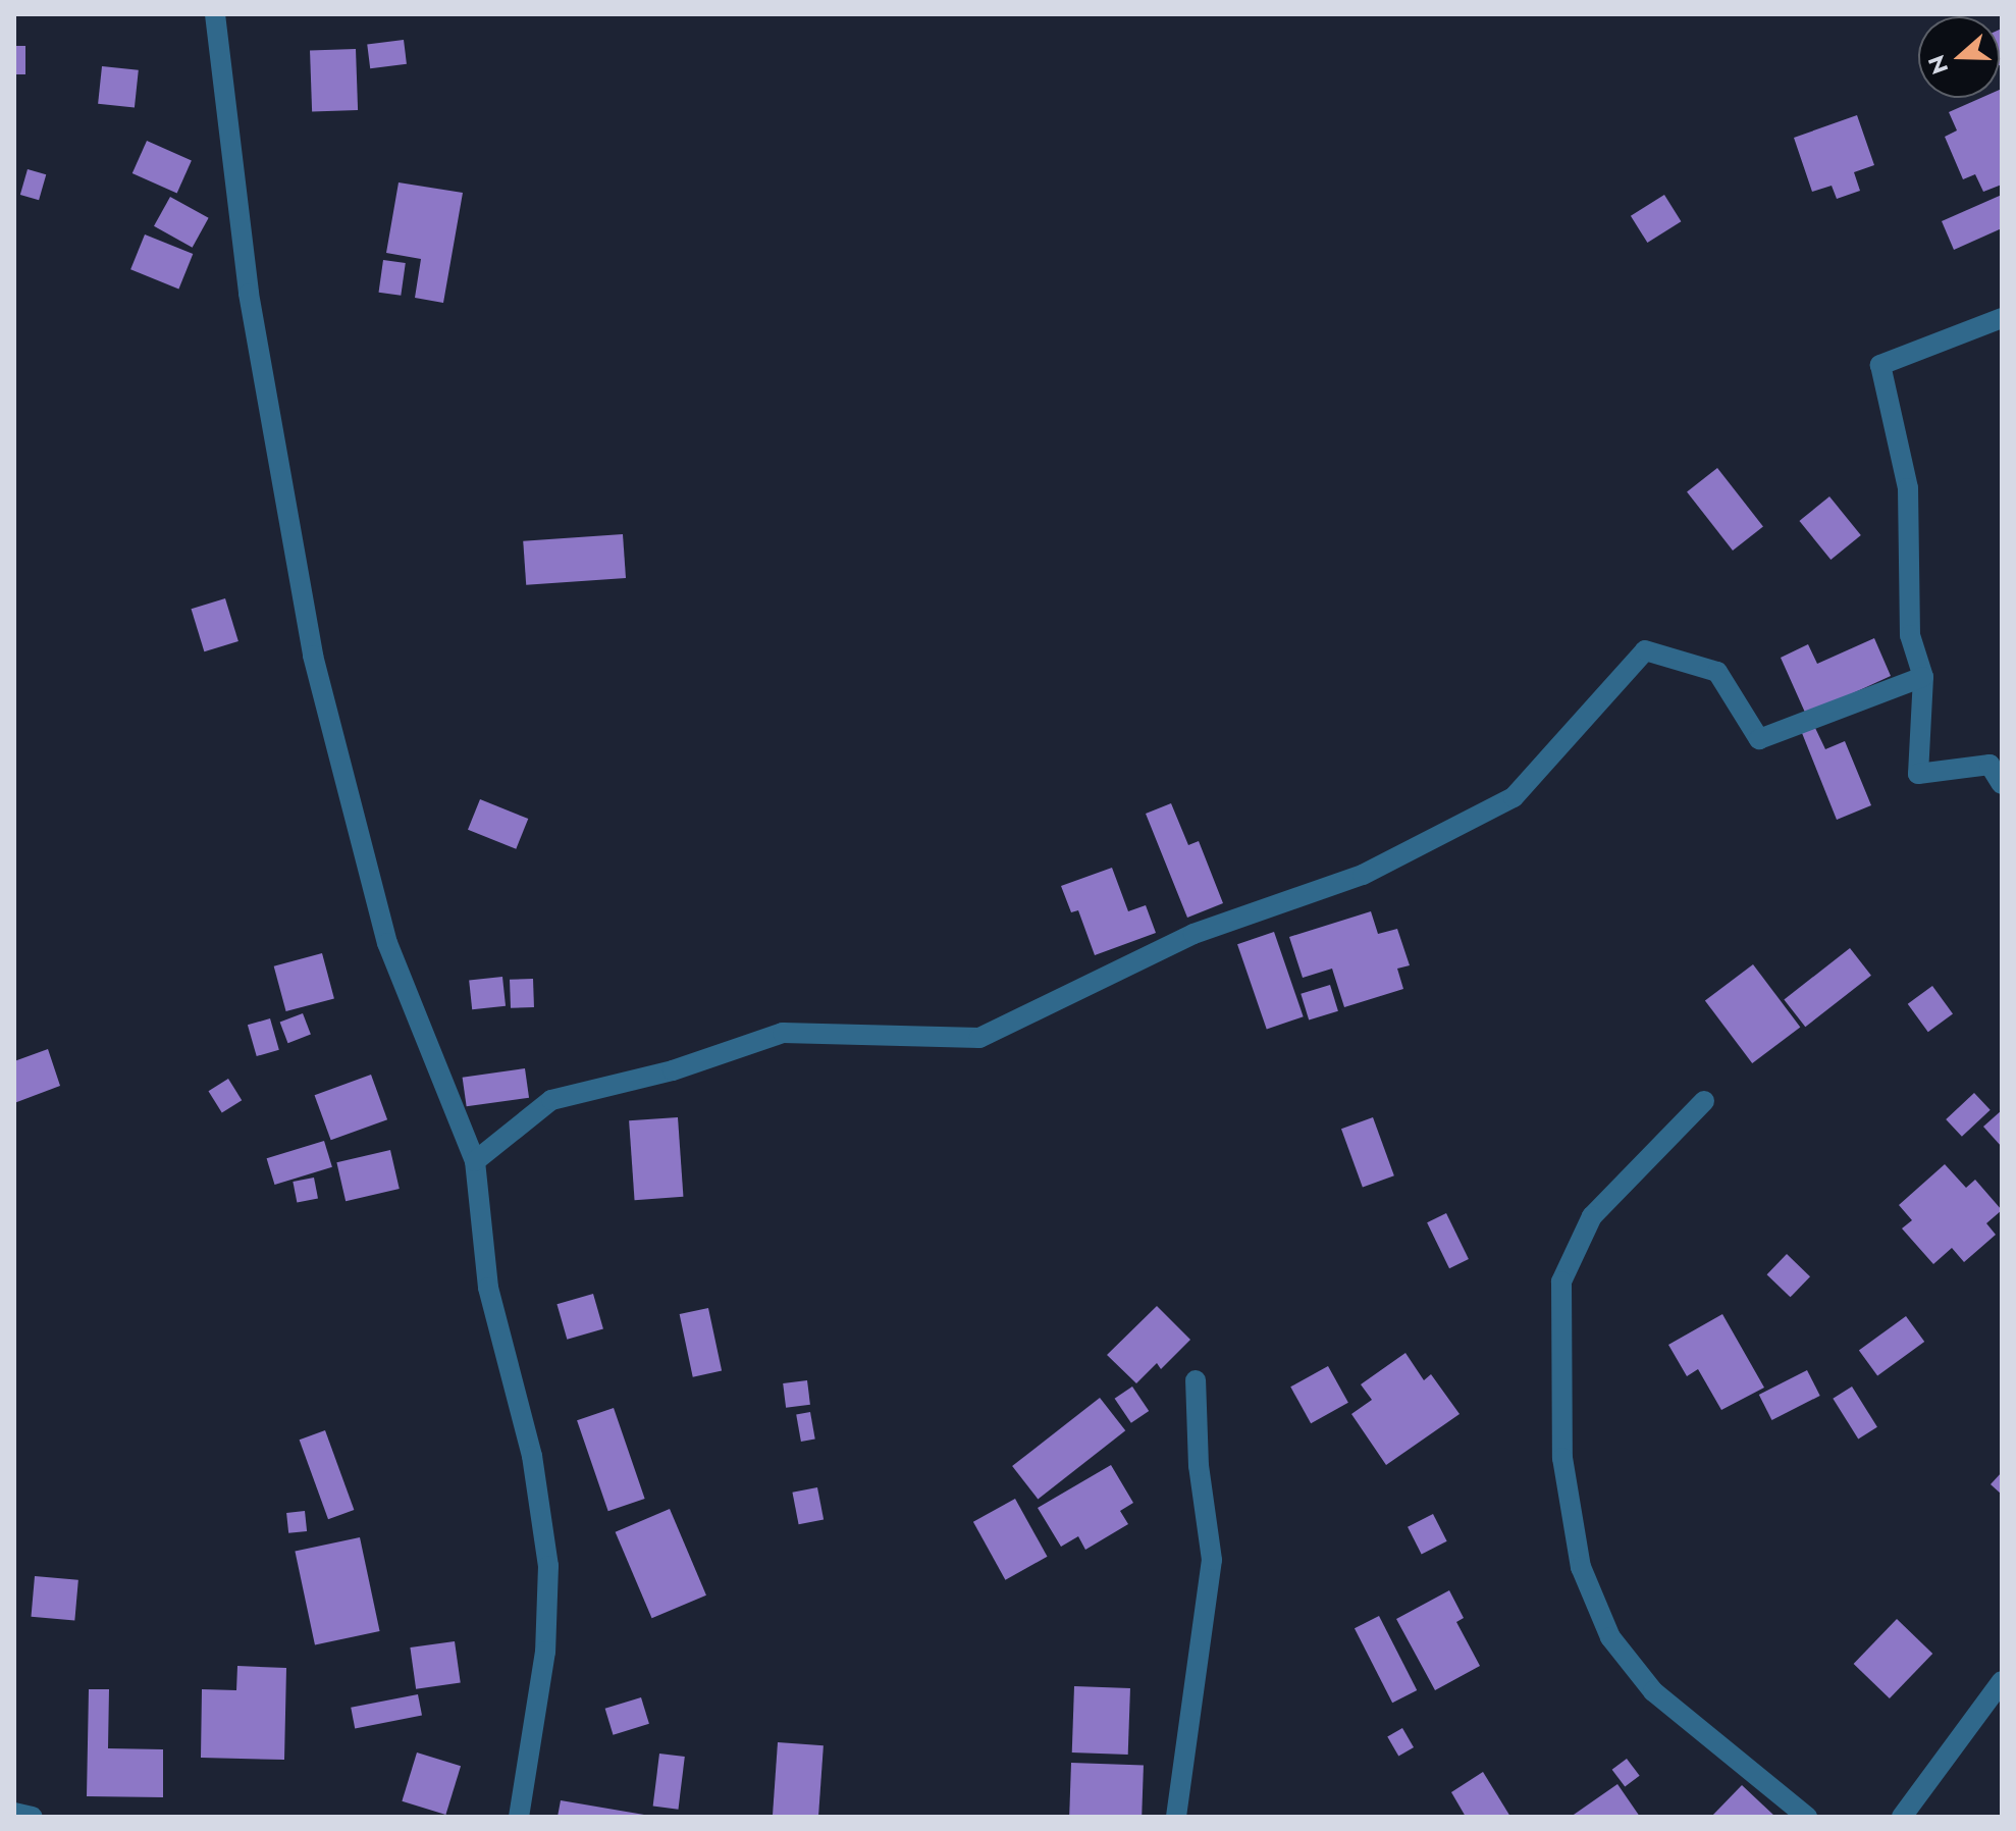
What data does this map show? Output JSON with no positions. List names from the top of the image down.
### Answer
{
  "north": "left"
}
